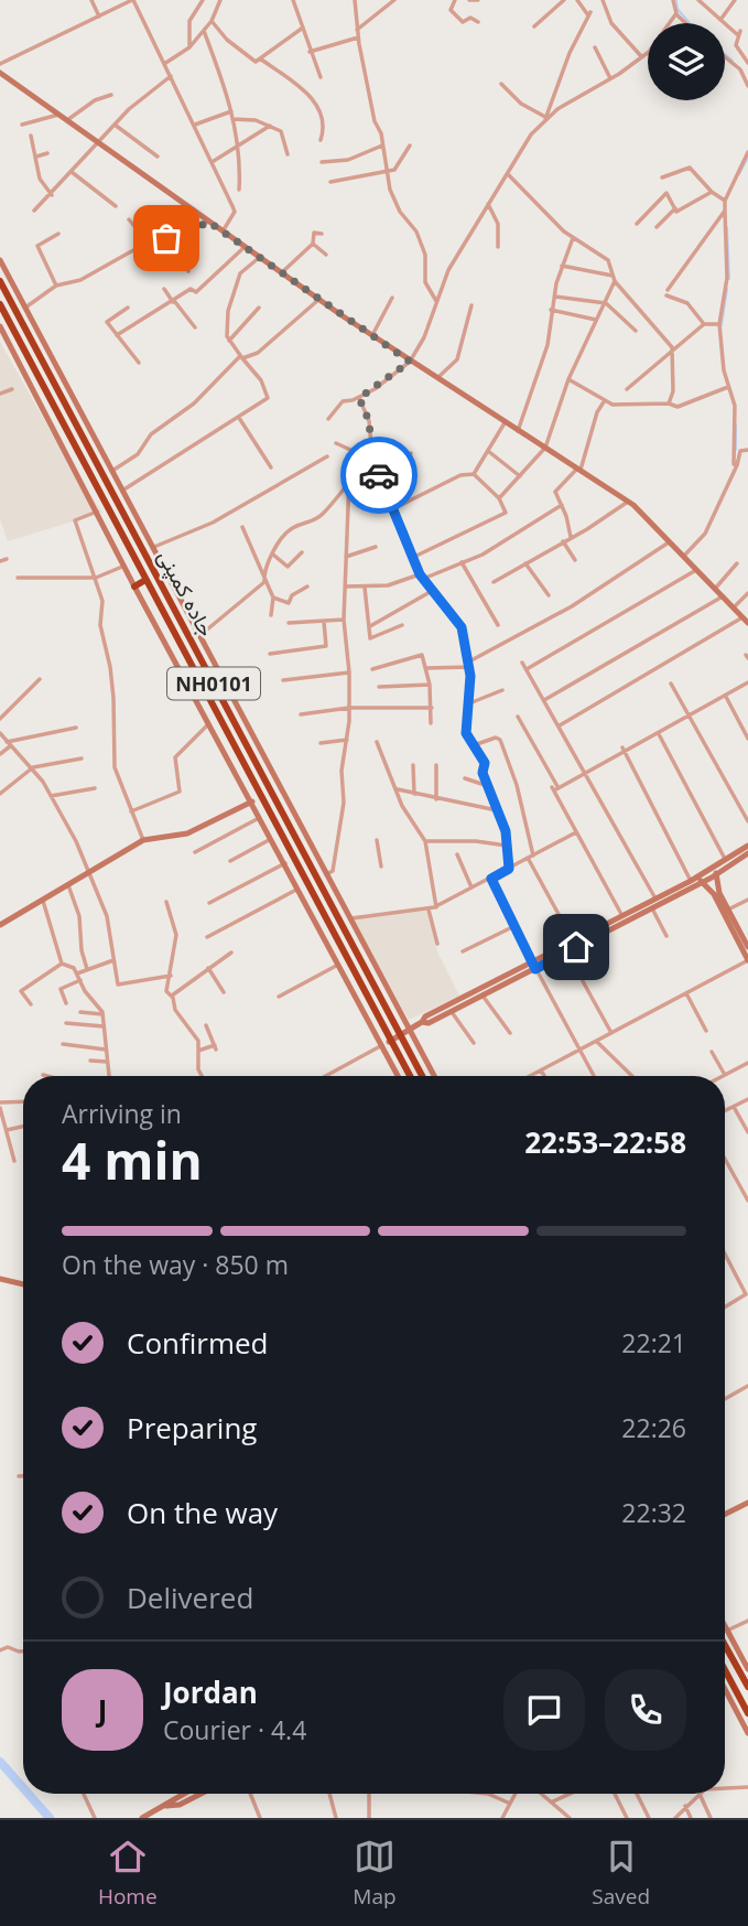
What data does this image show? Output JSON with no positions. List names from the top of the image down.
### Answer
{
  "streets": {
    "highway": ["جاده کمپنی", "NH0101"]
  },
  "page": {
    "heading": ["4 min", "Arriving in", "22:53–22:58"],
    "panel": ["Jordan", "Courier · 4.4"],
    "bar": "On the way · 850 m",
    "list": [
      ["Confirmed", "22:21"],
      ["Preparing", "22:26"],
      ["On the way", "22:32"],
      "Delivered"
    ],
    "round": "J",
    "tabs": ["Home", "Map", "Saved"]
  }
}
